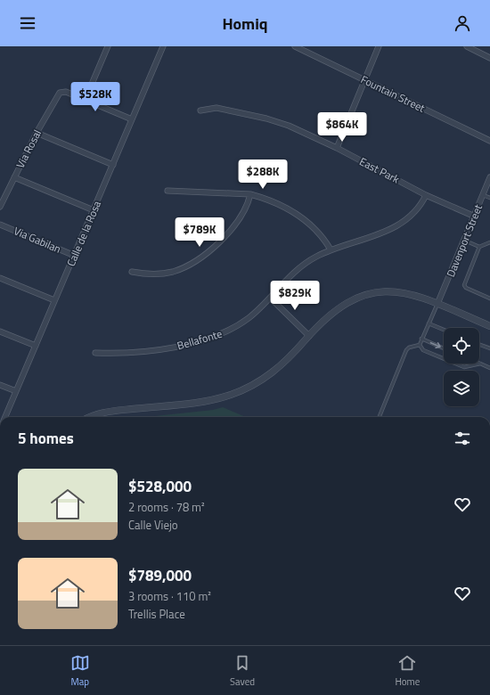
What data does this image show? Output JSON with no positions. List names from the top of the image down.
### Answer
{
  "streets": {
    "street": [
      "Fountain Street",
      "Via Rosal",
      "East Park",
      "Calle de la Rosa",
      "Via Gabilan",
      "Davenport Street",
      "Bellafonte"
    ]
  },
  "crossings": [
    ["East Park", "Davenport Street"],
    ["East Park", "Bellafonte"],
    ["Calle de la Rosa", "Via Gabilan"]
  ],
  "page": {
    "header": "Homiq",
    "price": [
      "$528K",
      "$864K",
      "$288K",
      "$789K",
      "$829K"
    ],
    "heading": "5 homes",
    "list": [
      {
        "name": "$528,000",
        "note": "2 rooms · 78 m² · Calle Viejo"
      },
      {
        "name": "$789,000",
        "note": "3 rooms · 110 m² · Trellis Place"
      }
    ],
    "tabs": ["Map", "Saved", "Home"]
  }
}
